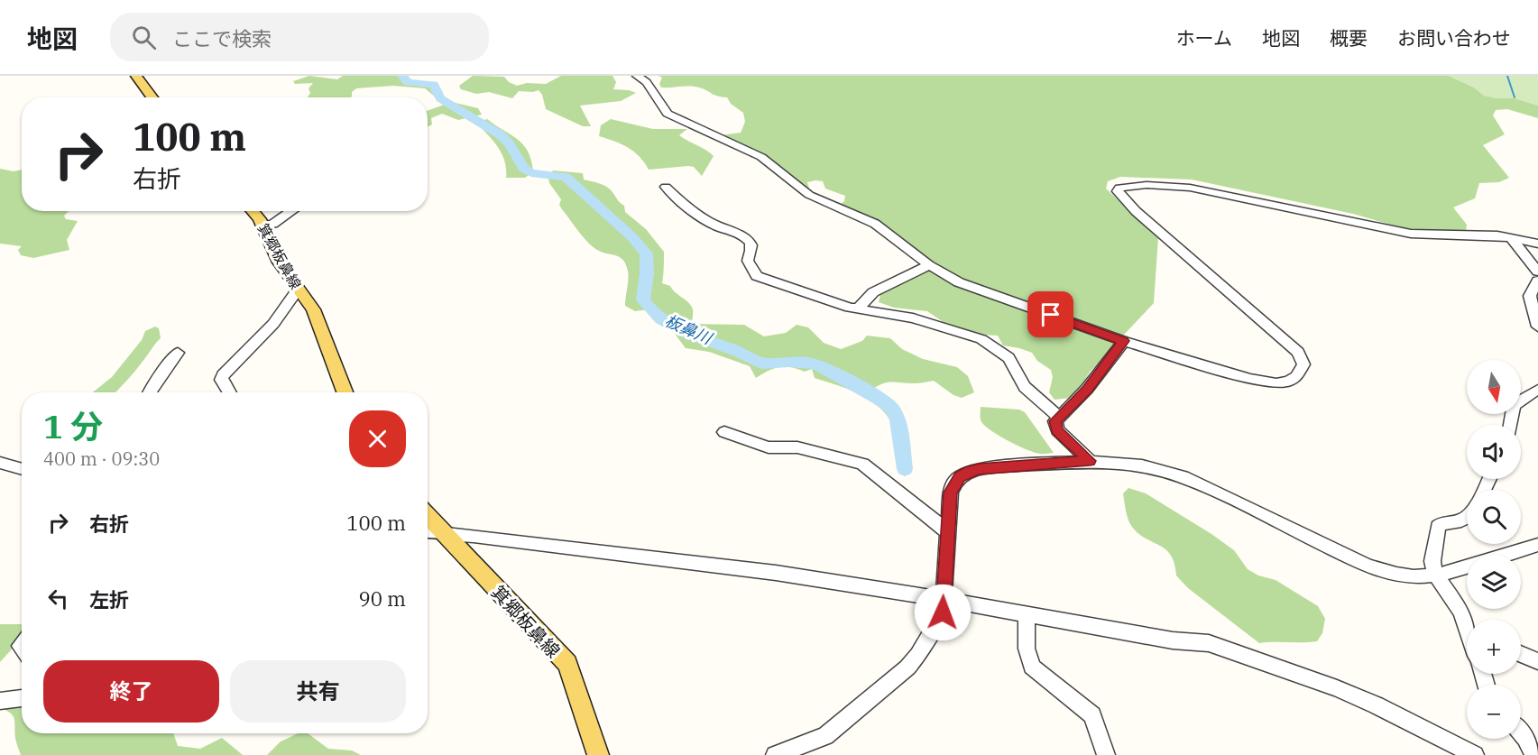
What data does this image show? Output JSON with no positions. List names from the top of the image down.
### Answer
{
  "streets": {
    "main road": ["箕郷板鼻線"]
  },
  "water": ["板鼻川"],
  "north": "bottom",
  "page": {
    "header": "地図",
    "search": "ここで検索",
    "nav": [
      "ホーム",
      "地図",
      "概要",
      "お問い合わせ"
    ],
    "turn": ["100 m", "右折"],
    "map_buttons": ["+", "−"],
    "heading": ["1 分", "400 m · 09:30"],
    "list": [
      {
        "name": "右折",
        "value": "100 m"
      },
      {
        "name": "左折",
        "value": "90 m"
      }
    ],
    "buttons": ["終了", "共有"]
  }
}
